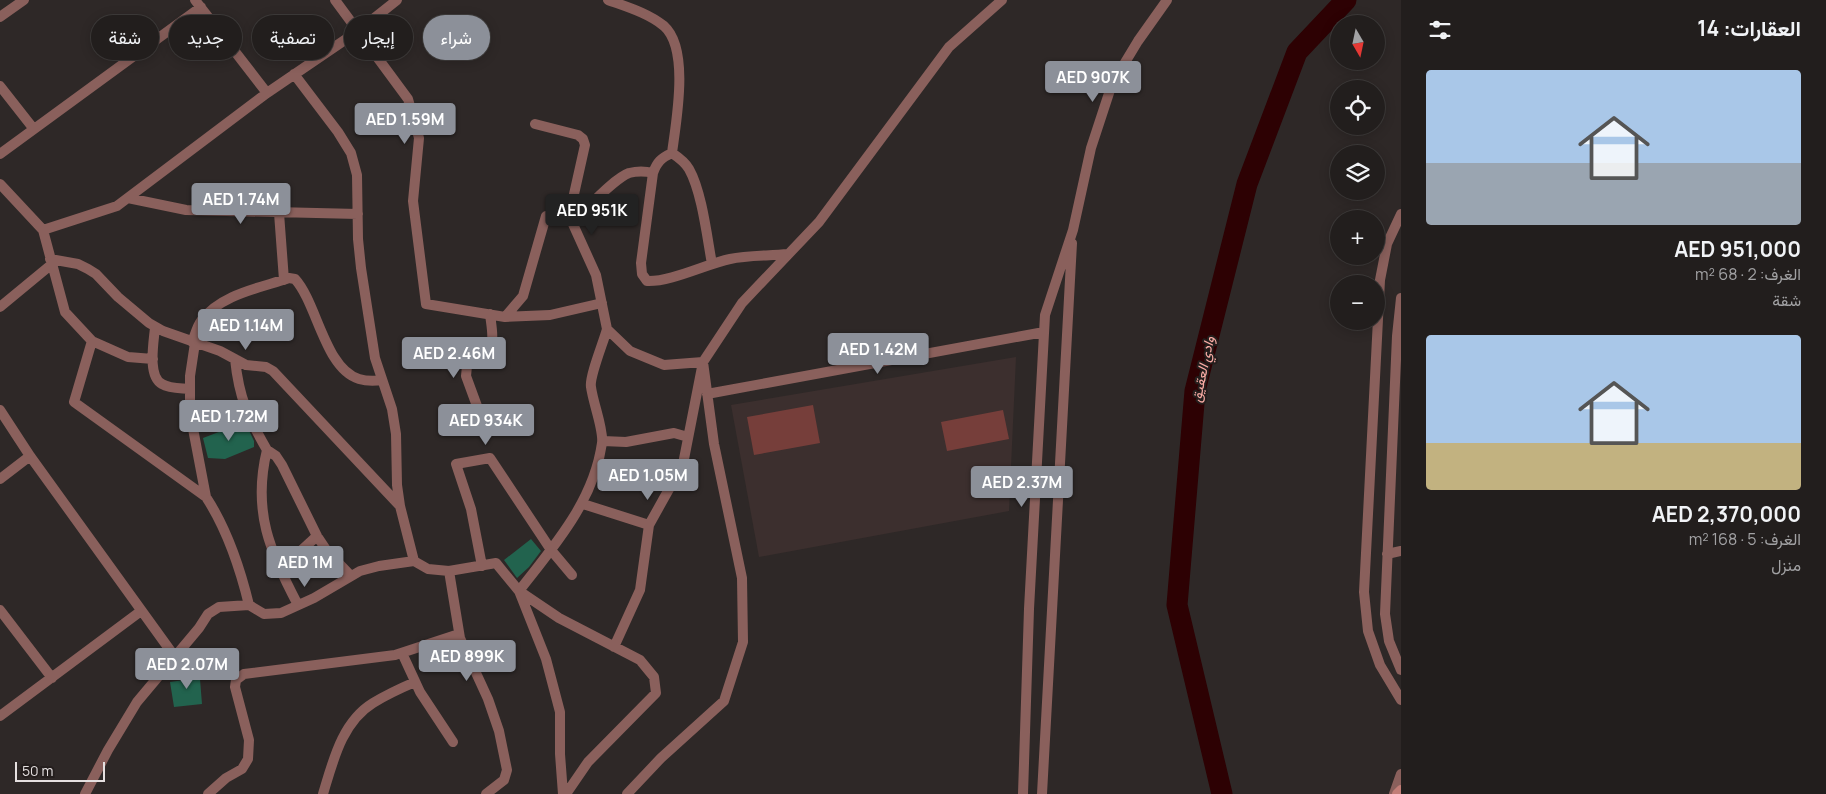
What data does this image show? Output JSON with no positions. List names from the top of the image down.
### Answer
{
  "water": ["وادي العقيق"],
  "scale_bar": "50 m",
  "north": "bottom",
  "page": {
    "heading": "العقارات: 14",
    "map_buttons": ["+", "−"],
    "chip": [
      "شراء",
      "إيجار",
      "تصفية",
      "جديد",
      "شقة"
    ],
    "list": [
      {
        "name": "AED 951,000",
        "note": "الغرف: 2 · 68 m² · شقة"
      },
      {
        "name": "AED 2,370,000",
        "note": "الغرف: 5 · 168 m² · منزل"
      }
    ],
    "price": [
      "AED 907K",
      "AED 1.59M",
      "AED 1.74M",
      "AED 951K",
      "AED 1.14M",
      "AED 1.42M",
      "AED 2.46M",
      "AED 1.72M",
      "AED 934K",
      "AED 1.05M",
      "AED 2.37M",
      "AED 1M",
      "AED 899K",
      "AED 2.07M"
    ],
    "scale": "50 m"
  }
}
